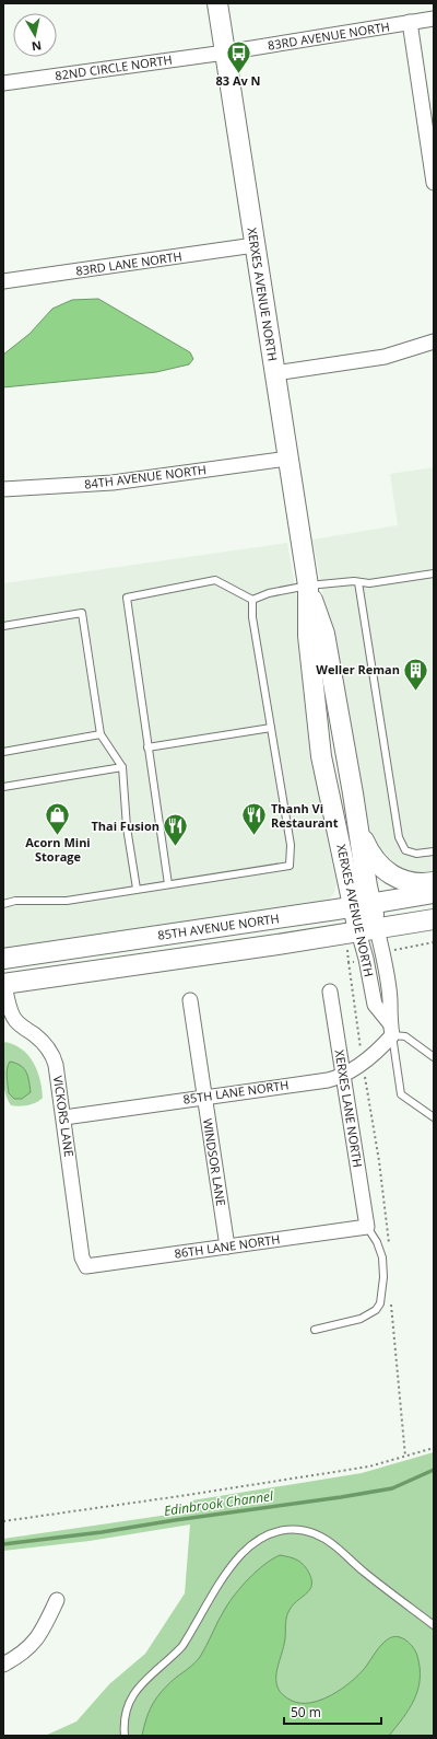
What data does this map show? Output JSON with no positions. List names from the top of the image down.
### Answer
{
  "streets": {
    "street": [
      "83RD AVENUE NORTH",
      "82ND CIRCLE NORTH",
      "83RD LANE NORTH",
      "XERXES AVENUE NORTH",
      "84TH AVENUE NORTH",
      "85TH AVENUE NORTH",
      "85TH LANE NORTH",
      "XERXES LANE NORTH",
      "VICKORS LANE",
      "WINDSOR LANE",
      "86TH LANE NORTH"
    ]
  },
  "crossings": [
    ["83RD AVENUE NORTH", "82ND CIRCLE NORTH"],
    ["83RD AVENUE NORTH", "XERXES AVENUE NORTH"],
    ["82ND CIRCLE NORTH", "XERXES AVENUE NORTH"],
    ["83RD LANE NORTH", "XERXES AVENUE NORTH"],
    ["XERXES AVENUE NORTH", "84TH AVENUE NORTH"],
    ["XERXES AVENUE NORTH", "85TH AVENUE NORTH"],
    ["XERXES AVENUE NORTH", "85TH LANE NORTH"],
    ["85TH LANE NORTH", "XERXES LANE NORTH"],
    ["85TH LANE NORTH", "VICKORS LANE"],
    ["85TH LANE NORTH", "WINDSOR LANE"],
    ["XERXES LANE NORTH", "86TH LANE NORTH"],
    ["VICKORS LANE", "86TH LANE NORTH"],
    ["WINDSOR LANE", "86TH LANE NORTH"]
  ],
  "water": ["Edinbrook Channel"],
  "places": {
    "bus stop": ["83 Av N"],
    "building": ["Weller Reman"],
    "shop": ["Acorn Mini Storage"],
    "restaurant": ["Thanh Vi Restaurant", "Thai Fusion"]
  },
  "scale_bar": "50 m",
  "north": "bottom"
}
